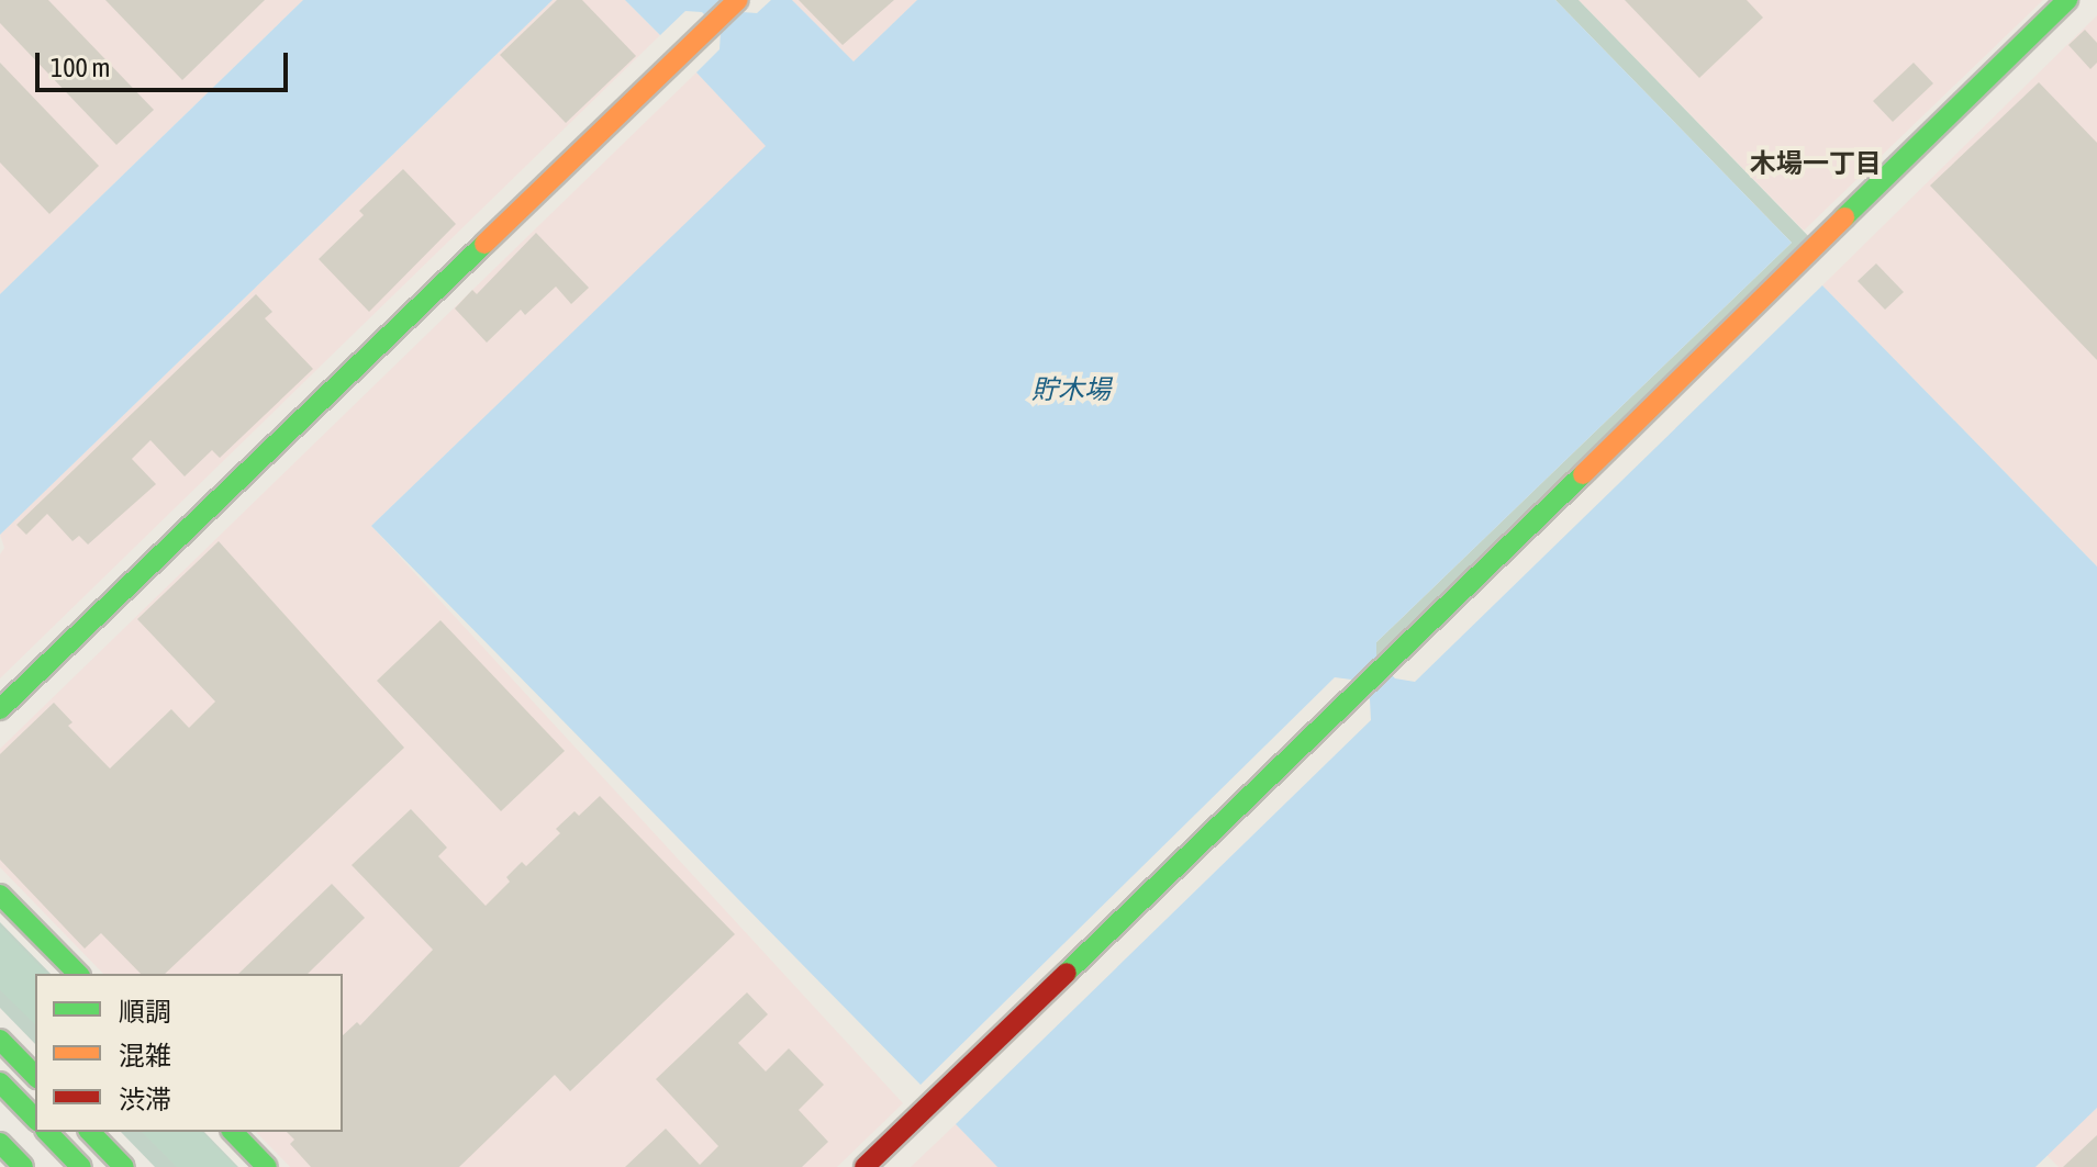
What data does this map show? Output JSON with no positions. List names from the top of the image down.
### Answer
{
  "districts": ["木場一丁目"],
  "water": ["貯木場"],
  "legend": ["順調", "混雑", "渋滞"],
  "scale_bar": "100 m"
}
